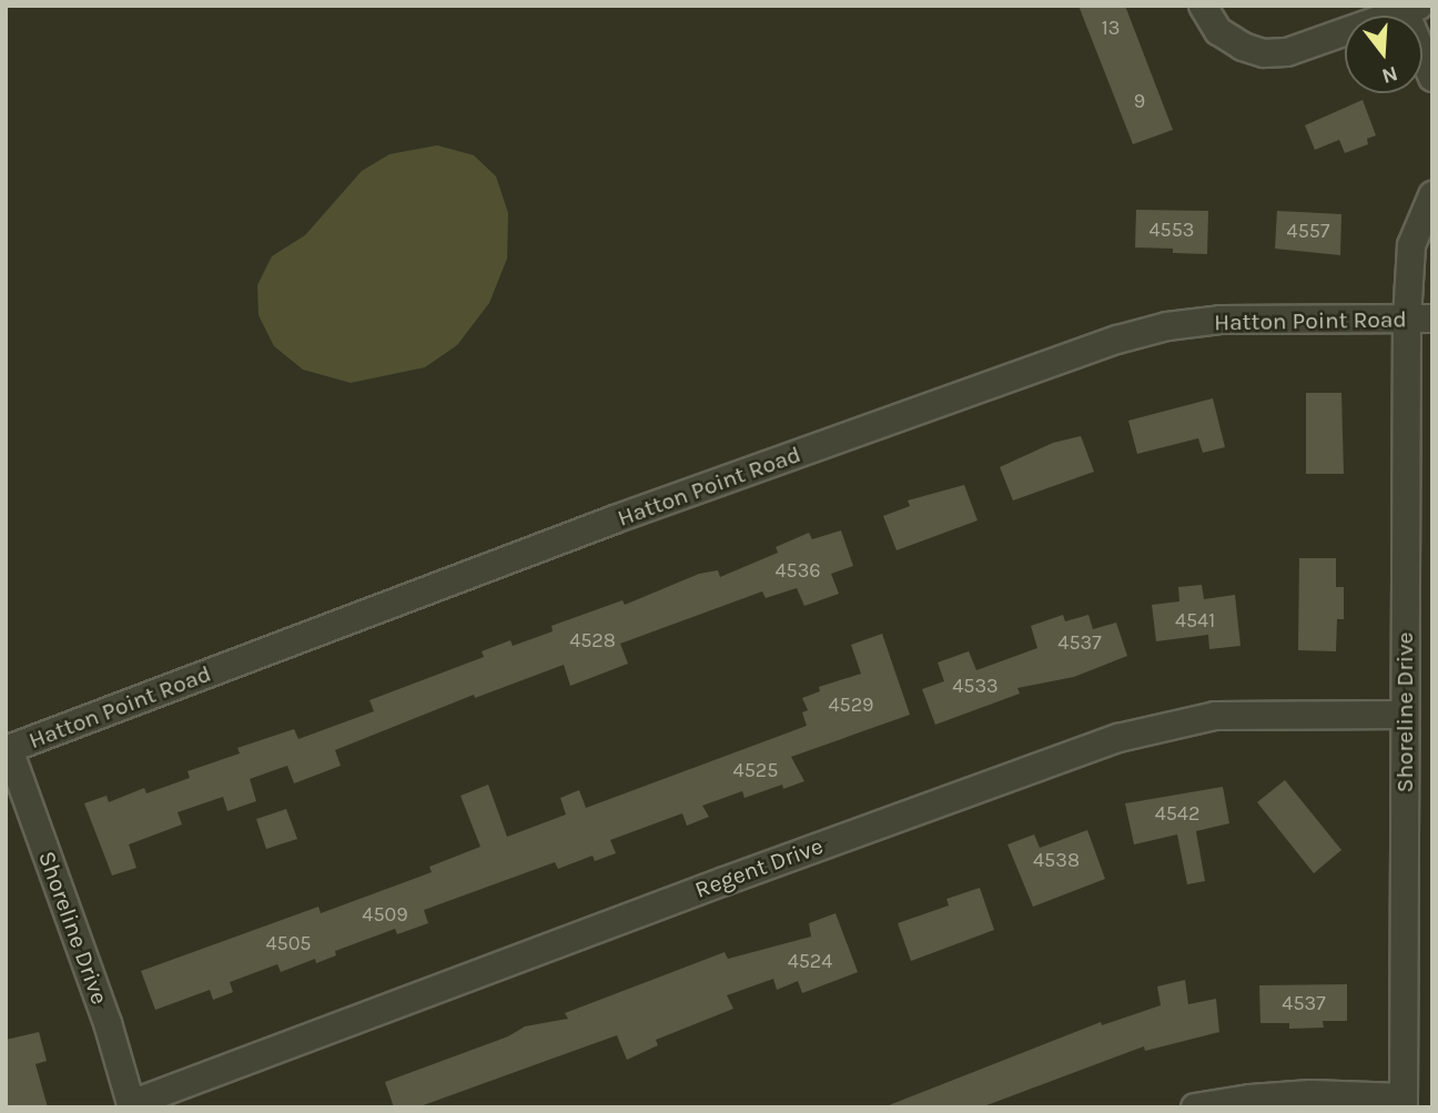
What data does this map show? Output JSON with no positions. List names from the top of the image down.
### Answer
{
  "streets": {
    "street": ["Hatton Point Road", "Shoreline Drive", "Regent Drive"]
  },
  "crossings": [
    ["Hatton Point Road", "Shoreline Drive"],
    ["Shoreline Drive", "Regent Drive"]
  ],
  "house_numbers": [
    "13",
    "9",
    "4553",
    "4557",
    "4536",
    "4541",
    "4528",
    "4537",
    "4533",
    "4529",
    "4525",
    "4542",
    "4538",
    "4509",
    "4505",
    "4524",
    "4537"
  ],
  "north": "bottom"
}
